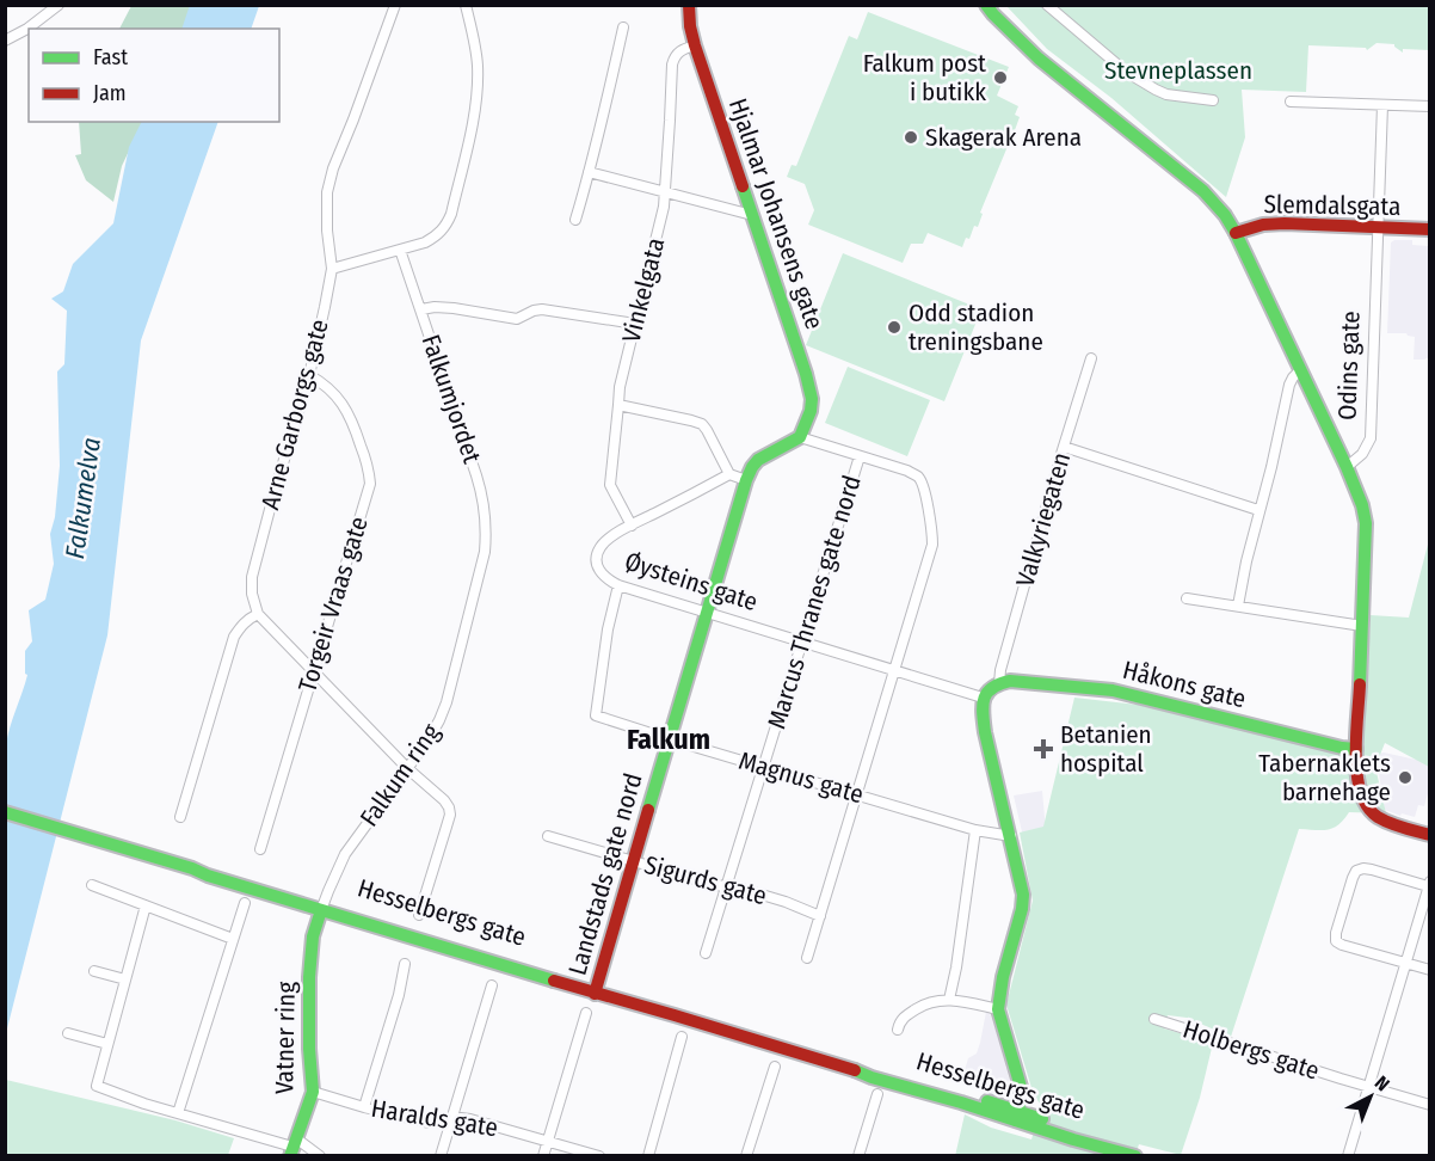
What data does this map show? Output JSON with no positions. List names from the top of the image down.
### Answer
{
  "streets": {
    "street": [
      "Slemdalsgata",
      "Hjalmar Johansens gate",
      "Vinkelgata",
      "Odins gate",
      "Falkumjordet",
      "Arne Garborgs gate",
      "Valkyriegaten",
      "Øysteins gate",
      "Marcus Thranes gate nord",
      "Torgeir Vraas gate",
      "Håkons gate",
      "Falkum ring",
      "Magnus gate",
      "Landstads gate nord",
      "Sigurds gate",
      "Hesselbergs gate",
      "Vatner ring",
      "Holbergs gate",
      "Haralds gate"
    ]
  },
  "crossings": [
    ["Slemdalsgata", "Odins gate"],
    ["Hjalmar Johansens gate", "Vinkelgata"],
    ["Vinkelgata", "Øysteins gate"],
    ["Falkumjordet", "Falkum ring"],
    ["Arne Garborgs gate", "Torgeir Vraas gate"],
    ["Valkyriegaten", "Håkons gate"],
    ["Øysteins gate", "Marcus Thranes gate nord"],
    ["Øysteins gate", "Magnus gate"],
    ["Øysteins gate", "Landstads gate nord"],
    ["Marcus Thranes gate nord", "Magnus gate"],
    ["Marcus Thranes gate nord", "Sigurds gate"],
    ["Falkum ring", "Hesselbergs gate"],
    ["Falkum ring", "Vatner ring"],
    ["Magnus gate", "Landstads gate nord"],
    ["Landstads gate nord", "Sigurds gate"],
    ["Landstads gate nord", "Hesselbergs gate"],
    ["Hesselbergs gate", "Vatner ring"],
    ["Vatner ring", "Haralds gate"]
  ],
  "districts": ["Falkum"],
  "water": ["Falkumelva"],
  "parks": ["Stevneplassen"],
  "places": {
    "other": [
      "Falkum post i butikk",
      "Skagerak Arena",
      "Odd stadion treningsbane",
      "Tabernaklets barnehage"
    ],
    "health": ["Betanien hospital"]
  },
  "legend": ["Fast", "Jam"],
  "north": "top right"
}
